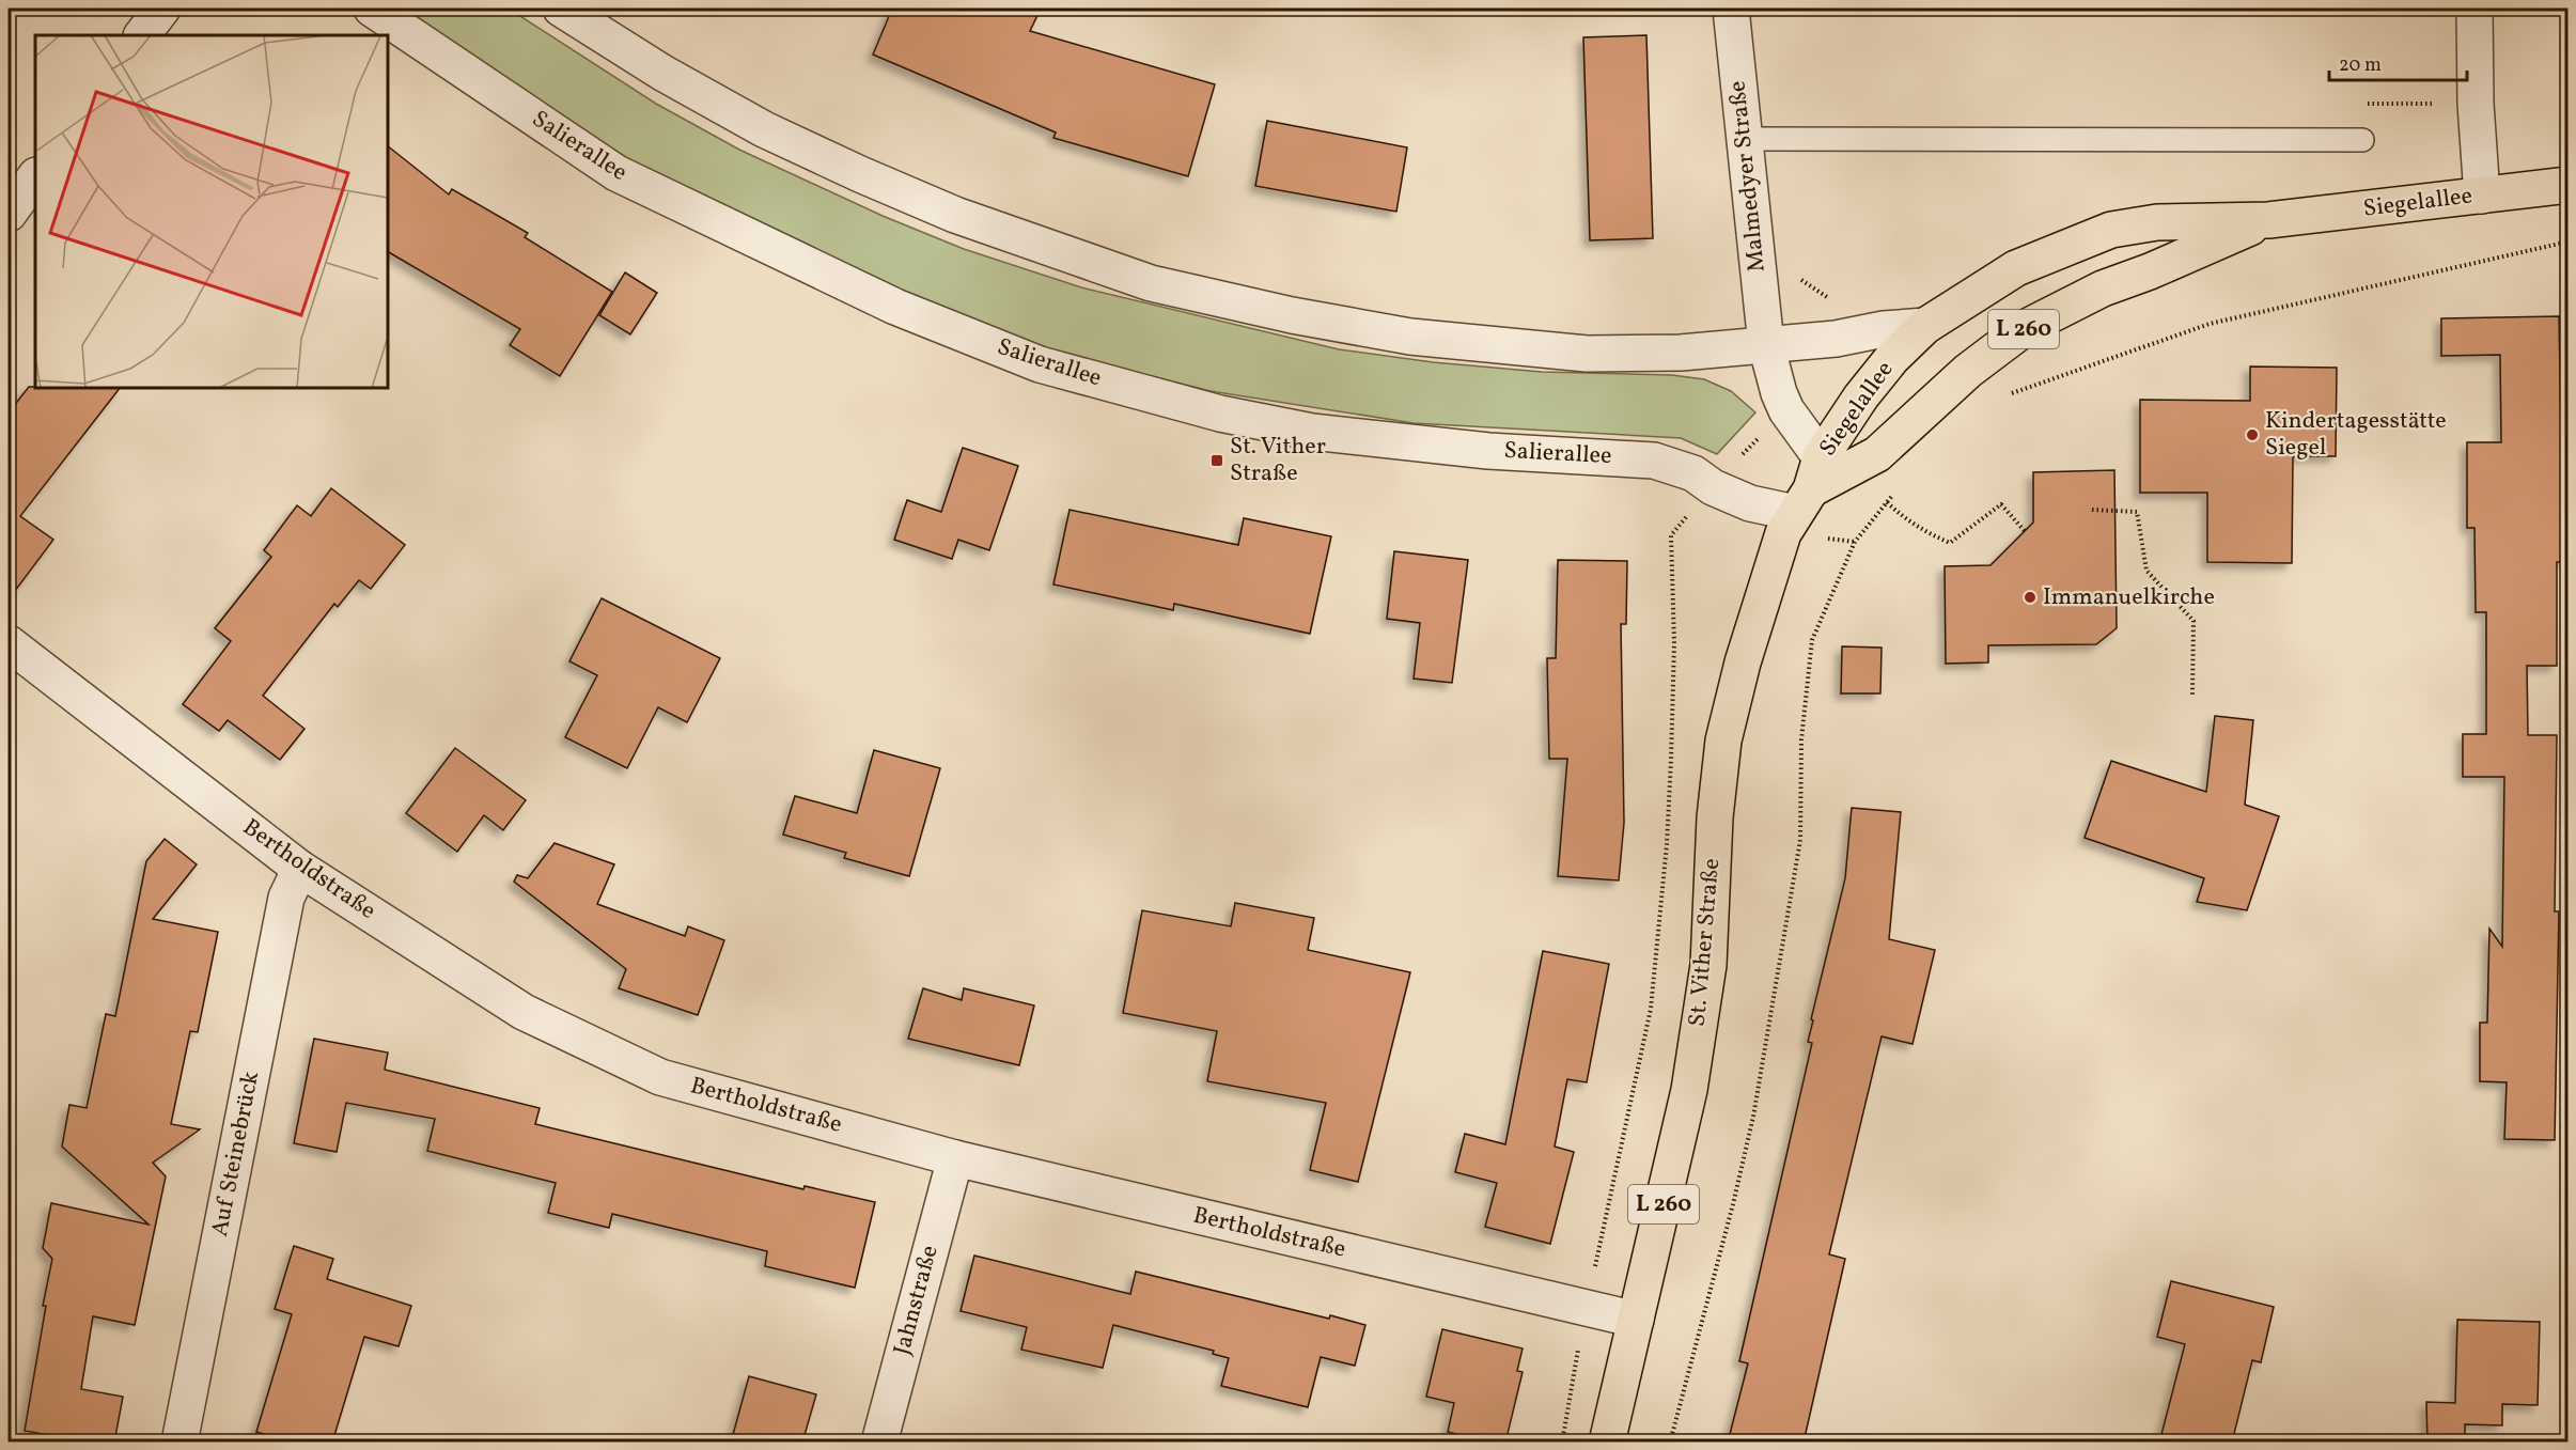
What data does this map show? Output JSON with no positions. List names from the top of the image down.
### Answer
{
  "streets": {
    "main road": ["Siegelallee", "L 260", "St. Vither Straße"],
    "street": [
      "Salierallee",
      "Malmedyer Straße",
      "Bertholdstraße",
      "Auf Steinebrück",
      "Jahnstraße"
    ]
  },
  "crossings": [
    ["Salierallee", "Siegelallee"],
    ["Salierallee", "St. Vither Straße"],
    ["Siegelallee", "St. Vither Straße"],
    ["Bertholdstraße", "St. Vither Straße"],
    ["Bertholdstraße", "Auf Steinebrück"],
    ["Bertholdstraße", "Jahnstraße"]
  ],
  "places": {
    "other": ["Kindertagesstätte Siegel", "Immanuelkirche"],
    "transit": ["St. Vither Straße"]
  },
  "scale_bar": "20 m"
}
